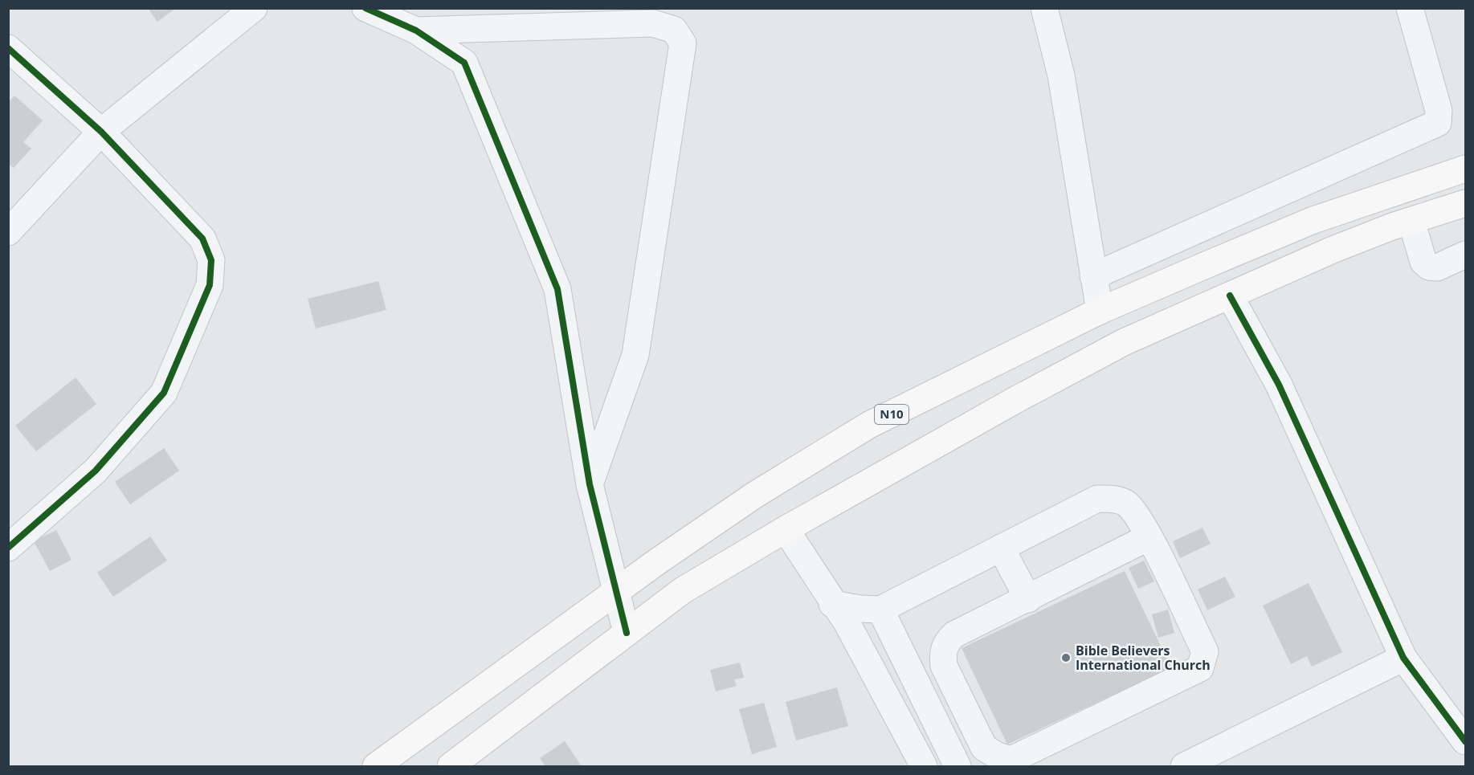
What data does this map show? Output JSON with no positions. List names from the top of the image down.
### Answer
{
  "streets": {
    "main road": ["N10"]
  },
  "places": ["Bible Believers International Church"]
}
